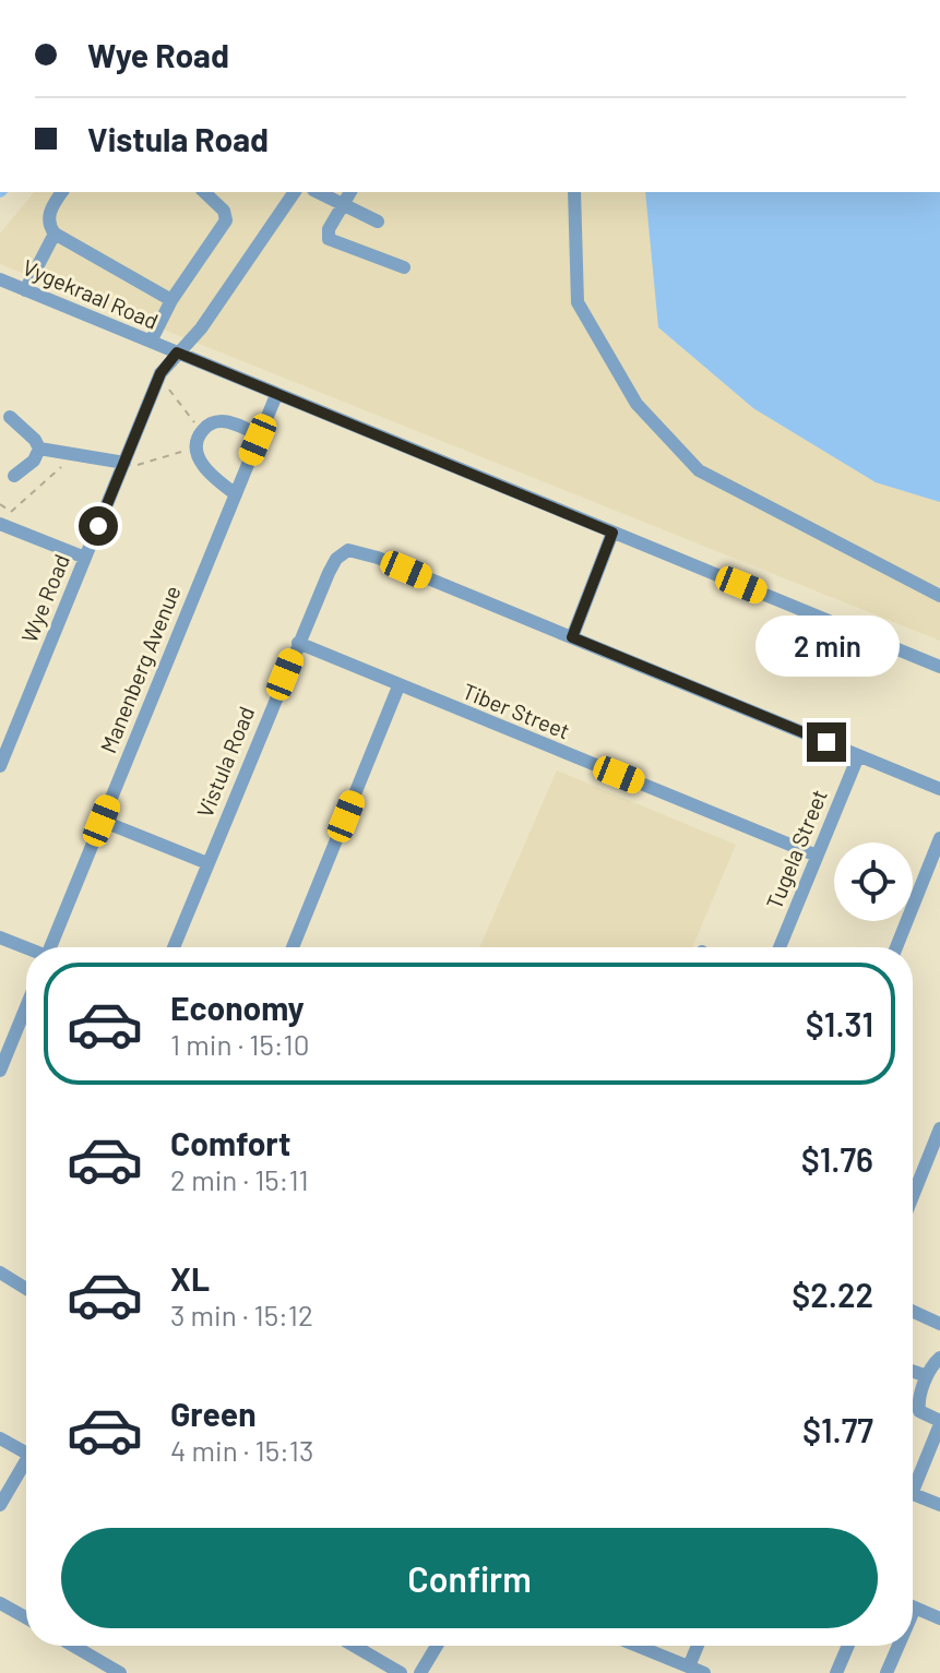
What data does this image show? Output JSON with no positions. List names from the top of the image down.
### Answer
{
  "streets": {
    "street": [
      "Vygekraal Road",
      "Wye Road",
      "Manenberg Avenue",
      "Tiber Street",
      "Vistula Road",
      "Tugela Street"
    ]
  },
  "crossings": [
    ["Vygekraal Road", "Wye Road"],
    ["Vygekraal Road", "Manenberg Avenue"],
    ["Tiber Street", "Vistula Road"],
    ["Tiber Street", "Tugela Street"],
    ["Vistula Road", "Tugela Street"]
  ],
  "page": {
    "banner": ["Wye Road", "Vistula Road"],
    "bubble": "2 min",
    "list": [
      {
        "name": "Economy",
        "note": "1 min · 15:10",
        "value": "$1.31"
      },
      {
        "name": "Comfort",
        "note": "2 min · 15:11",
        "value": "$1.76"
      },
      {
        "name": "XL",
        "note": "3 min · 15:12",
        "value": "$2.22"
      },
      {
        "name": "Green",
        "note": "4 min · 15:13",
        "value": "$1.77"
      }
    ],
    "buttons": "Confirm"
  }
}
